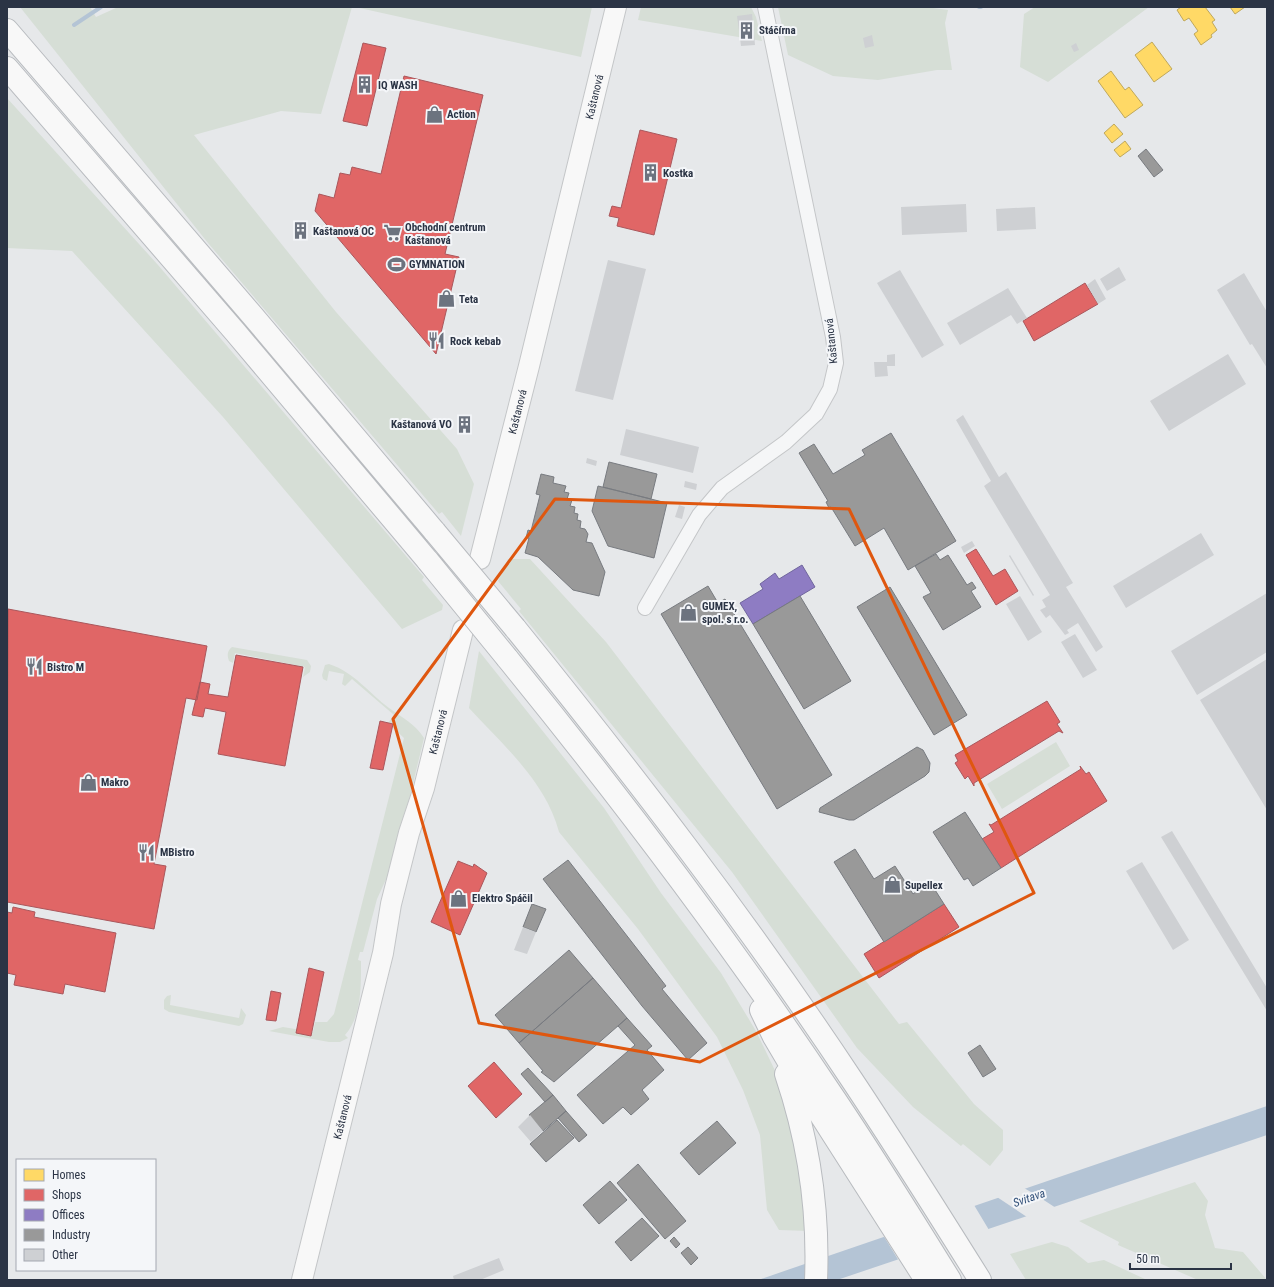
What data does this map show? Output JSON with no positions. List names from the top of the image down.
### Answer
{
  "streets": {
    "main road": ["Kaštanová"]
  },
  "water": ["Svitava"],
  "places": {
    "building": [
      "Stáčírna",
      "IQ WASH",
      "Kostka",
      "Kaštanová OC",
      "Kaštanová VO"
    ],
    "shop": [
      "Action",
      "Teta",
      "GUMEX, spol. s r.o.",
      "Makro",
      "Supellex",
      "Elektro Spáčil"
    ],
    "supermarket": ["Obchodní centrum Kaštanová"],
    "sports": ["GYMNATION"],
    "restaurant": ["Rock kebab", "Bistro M", "MBistro"]
  },
  "legend": [
    "Homes",
    "Shops",
    "Offices",
    "Industry",
    "Other"
  ],
  "scale_bar": "50 m"
}
